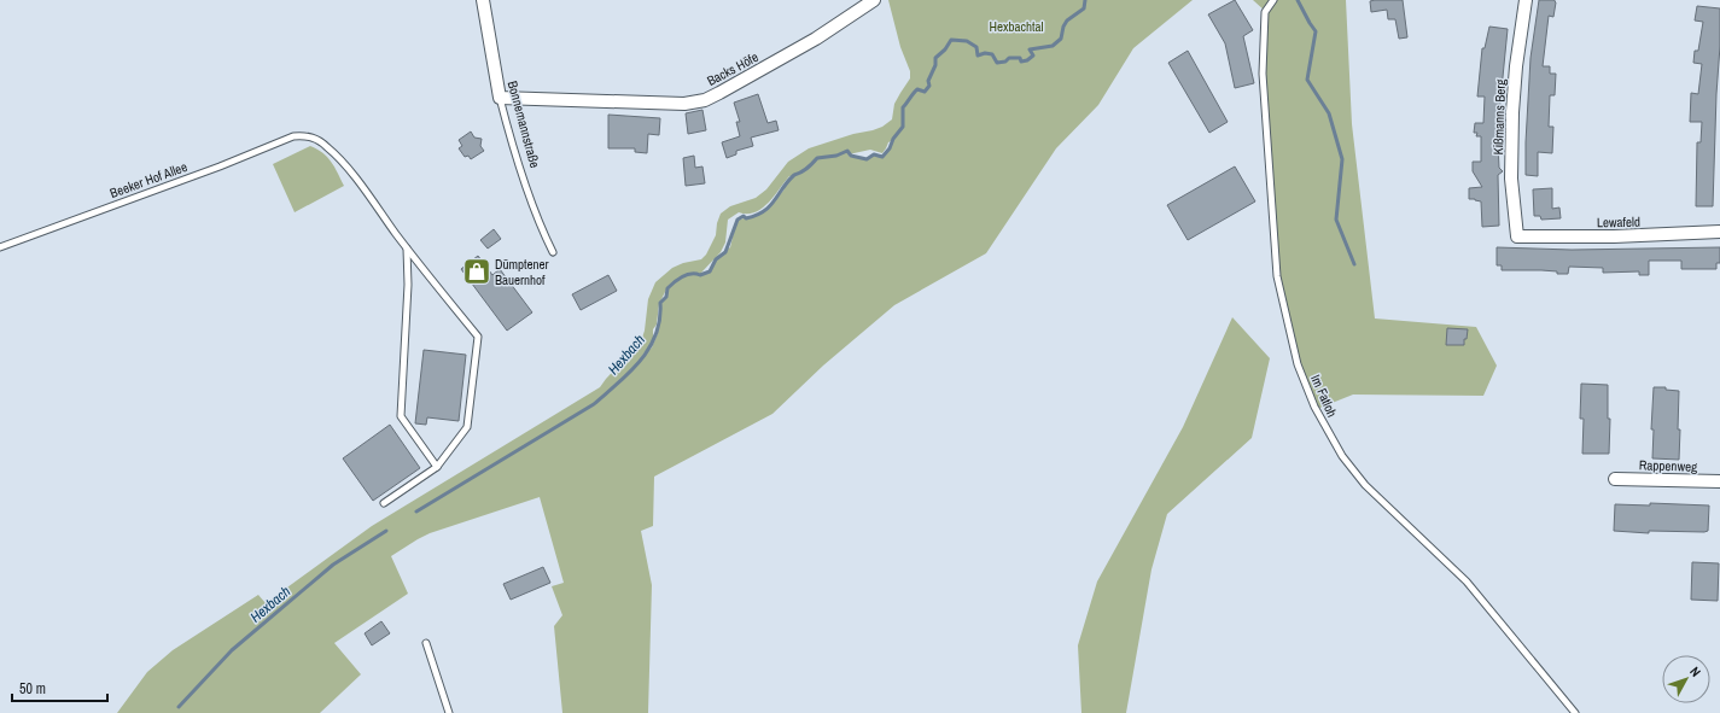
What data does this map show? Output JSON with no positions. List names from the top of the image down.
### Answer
{
  "streets": {
    "street": [
      "Backs Höfe",
      "Kißmanns Berg",
      "Bonnemannstraße",
      "Lewafeld",
      "Rappenweg"
    ],
    "lane": ["Beeker Hof Allee", "Im Fatloh"]
  },
  "crossings": [
    ["Backs Höfe", "Bonnemannstraße"],
    ["Kißmanns Berg", "Lewafeld"]
  ],
  "water": ["Hexbach"],
  "parks": ["Hexbachtal"],
  "places": {
    "shop": ["Dümptener Bauernhof"]
  },
  "scale_bar": "50 m",
  "north": "top right"
}
